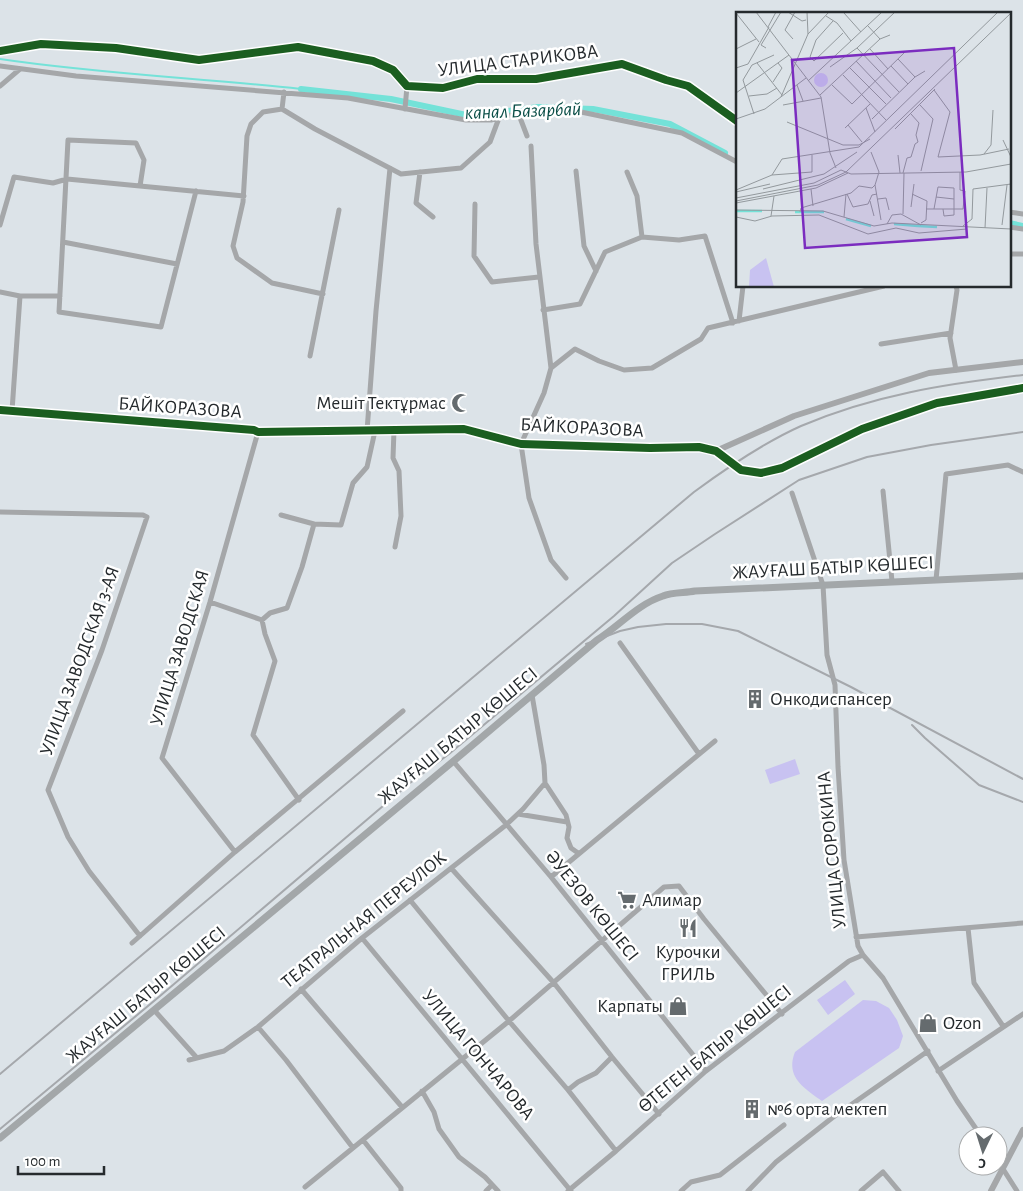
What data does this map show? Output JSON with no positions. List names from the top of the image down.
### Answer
{
  "streets": {
    "main road": ["ЖАУҒАШ БАТЫР КӨШЕСІ"],
    "street": [
      "УЛИЦА СТАРИКОВА",
      "БАЙКОРАЗОВА",
      "УЛИЦА ЗАВОДСКАЯ",
      "УЛИЦА ЗАВОДСКАЯ 3-АЯ",
      "УЛИЦА СОРОКИНА",
      "ӘУЕЗОВ КӨШЕСІ",
      "ТЕАТРАЛЬНАЯ ПЕРЕУЛОК",
      "ӨТЕГЕН БАТЫР КӨШЕСІ",
      "УЛИЦА ГОНЧАРОВА"
    ]
  },
  "crossings": [
    ["БАЙКОРАЗОВА", "УЛИЦА ЗАВОДСКАЯ"],
    ["ЖАУҒАШ БАТЫР КӨШЕСІ", "УЛИЦА СОРОКИНА"],
    ["ЖАУҒАШ БАТЫР КӨШЕСІ", "ӘУЕЗОВ КӨШЕСІ"],
    ["УЛИЦА СОРОКИНА", "ӨТЕГЕН БАТЫР КӨШЕСІ"],
    ["ӘУЕЗОВ КӨШЕСІ", "ТЕАТРАЛЬНАЯ ПЕРЕУЛОК"],
    ["ӘУЕЗОВ КӨШЕСІ", "ӨТЕГЕН БАТЫР КӨШЕСІ"],
    ["ТЕАТРАЛЬНАЯ ПЕРЕУЛОК", "УЛИЦА ГОНЧАРОВА"],
    ["ӨТЕГЕН БАТЫР КӨШЕСІ", "УЛИЦА ГОНЧАРОВА"]
  ],
  "water": ["канал Базарбай"],
  "places": {
    "mosque": ["Мешіт Тектұрмас"],
    "building": ["Онкодиспансер", "№6 орта мектеп"],
    "supermarket": ["Алимар"],
    "restaurant": ["Курочки ГРИЛЬ"],
    "shop": ["Карпаты", "Ozon"]
  },
  "scale_bar": "100 m",
  "north": "bottom"
}
